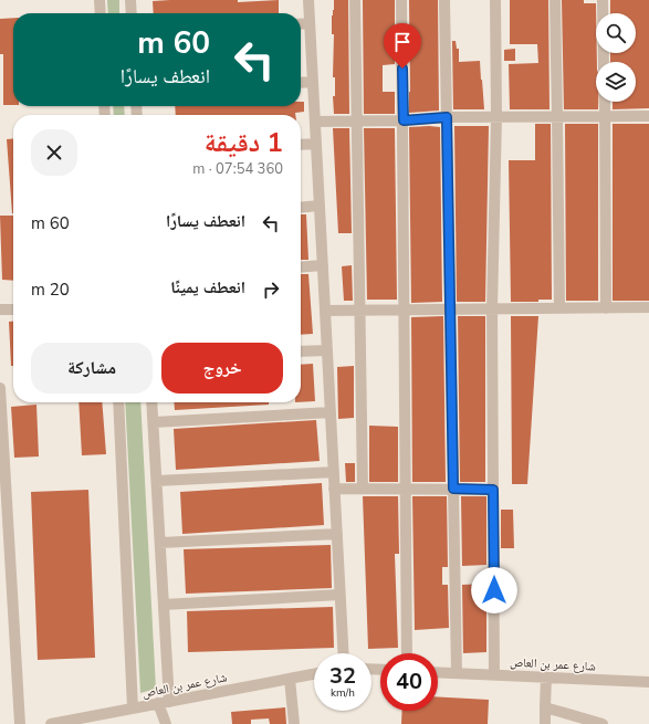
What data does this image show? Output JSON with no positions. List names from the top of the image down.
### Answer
{
  "streets": {
    "street": ["شارع عمر بن العاص"]
  },
  "page": {
    "turn": ["60 m", "انعطف يسارًا"],
    "heading": ["1 دقيقة", "360 m · 07:54"],
    "list": [
      {
        "name": "انعطف يسارًا",
        "value": "60 m"
      },
      {
        "name": "انعطف يمينًا",
        "value": "20 m"
      }
    ],
    "buttons": ["خروج", "مشاركة"],
    "speed": "32 km/h",
    "limit": "40"
  }
}
